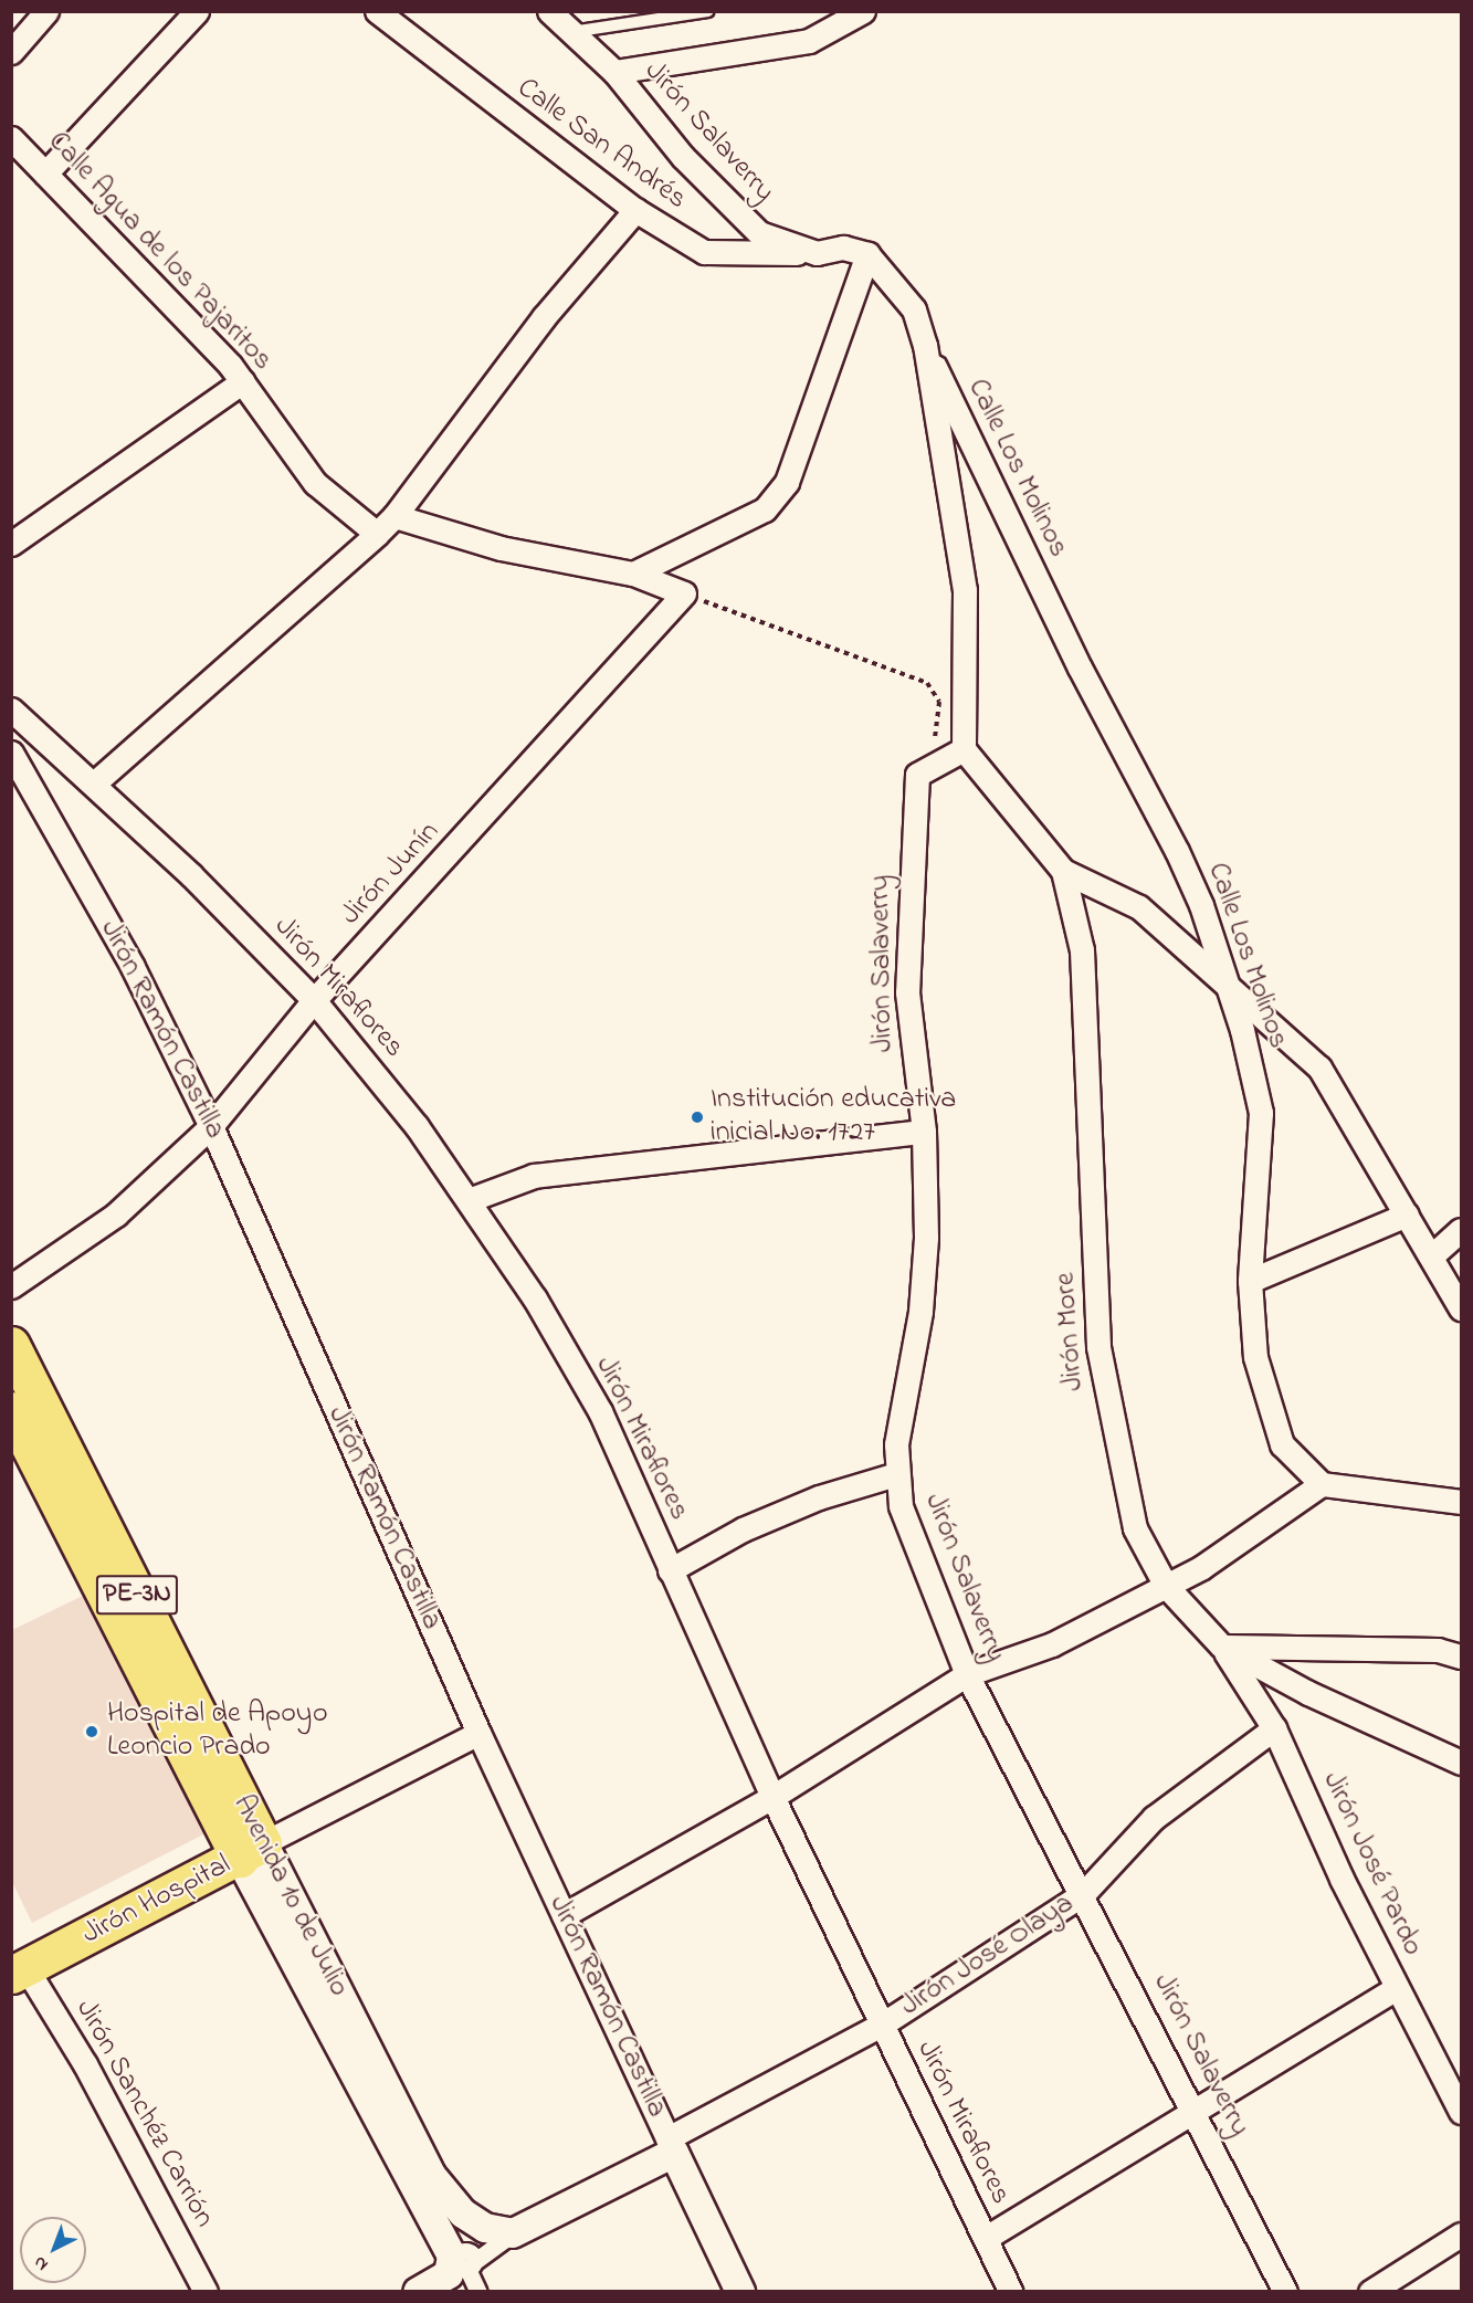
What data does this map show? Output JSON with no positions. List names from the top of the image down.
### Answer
{
  "streets": {
    "highway": ["PE-3N", "Avenida 10 de Julio", "Jirón Hospital"],
    "street": [
      "Jirón Salaverry",
      "Calle San Andrés",
      "Calle Agua de los Pajaritos",
      "Calle Los Molinos",
      "Jirón Junín",
      "Jirón Miraflores",
      "Jirón Ramón Castilla",
      "Jirón More",
      "Jirón José Pardo",
      "Jirón José Olaya",
      "Jirón Sanchéz Carrión"
    ]
  },
  "crossings": [
    ["Jirón Salaverry", "Calle San Andrés"],
    ["Jirón Salaverry", "Jirón José Olaya"],
    ["Jirón Junín", "Jirón Miraflores"],
    ["Jirón Junín", "Jirón Ramón Castilla"],
    ["Jirón Miraflores", "Jirón José Olaya"],
    ["Jirón Ramón Castilla", "Jirón Hospital"],
    ["Jirón Ramón Castilla", "Jirón José Olaya"],
    ["Jirón More", "Jirón José Pardo"],
    ["Jirón José Pardo", "Jirón José Olaya"],
    ["Avenida 10 de Julio", "Jirón Hospital"],
    ["Avenida 10 de Julio", "Jirón José Olaya"],
    ["Jirón Hospital", "Jirón Sanchéz Carrión"]
  ],
  "places": ["Institución educativa inicial No. 1727", "Hospital de Apoyo Leoncio Prado"],
  "north": "bottom left"
}
